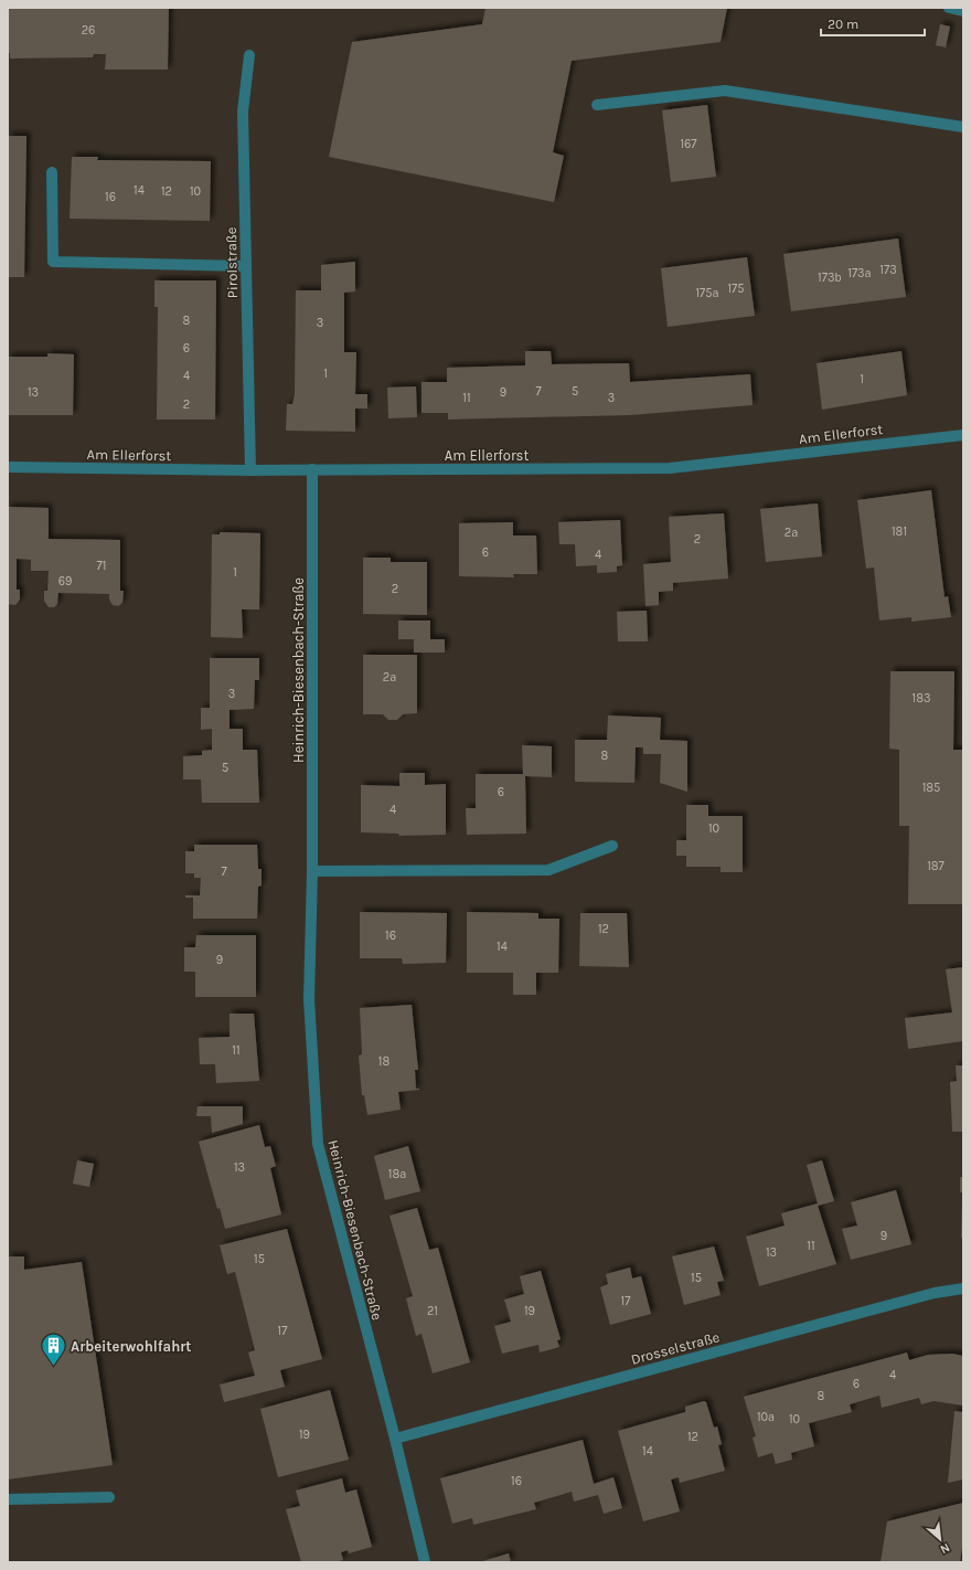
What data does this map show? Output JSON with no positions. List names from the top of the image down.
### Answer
{
  "streets": {
    "street": [
      "Pirolstraße",
      "Am Ellerforst",
      "Heinrich-Biesenbach-Straße",
      "Drosselstraße"
    ]
  },
  "crossings": [
    ["Pirolstraße", "Am Ellerforst"],
    ["Am Ellerforst", "Heinrich-Biesenbach-Straße"],
    ["Heinrich-Biesenbach-Straße", "Drosselstraße"]
  ],
  "places": {
    "building": ["Arbeiterwohlfahrt"]
  },
  "house_numbers": [
    "26",
    "167",
    "14",
    "12",
    "10",
    "16",
    "173",
    "173a",
    "173b",
    "175",
    "175a",
    "8",
    "3",
    "6",
    "1",
    "4",
    "1",
    "7",
    "5",
    "13",
    "9",
    "11",
    "3",
    "2",
    "181",
    "2a",
    "2",
    "6",
    "4",
    "71",
    "1",
    "69",
    "2",
    "2a",
    "3",
    "183",
    "8",
    "5",
    "185",
    "6",
    "4",
    "10",
    "187",
    "7",
    "12",
    "16",
    "14",
    "9",
    "11",
    "18",
    "13",
    "18a",
    "9",
    "11",
    "13",
    "15",
    "15",
    "17",
    "21",
    "19",
    "17",
    "4",
    "6",
    "8",
    "10a",
    "10",
    "19",
    "12",
    "14",
    "16"
  ],
  "scale_bar": "20 m",
  "north": "bottom right"
}
